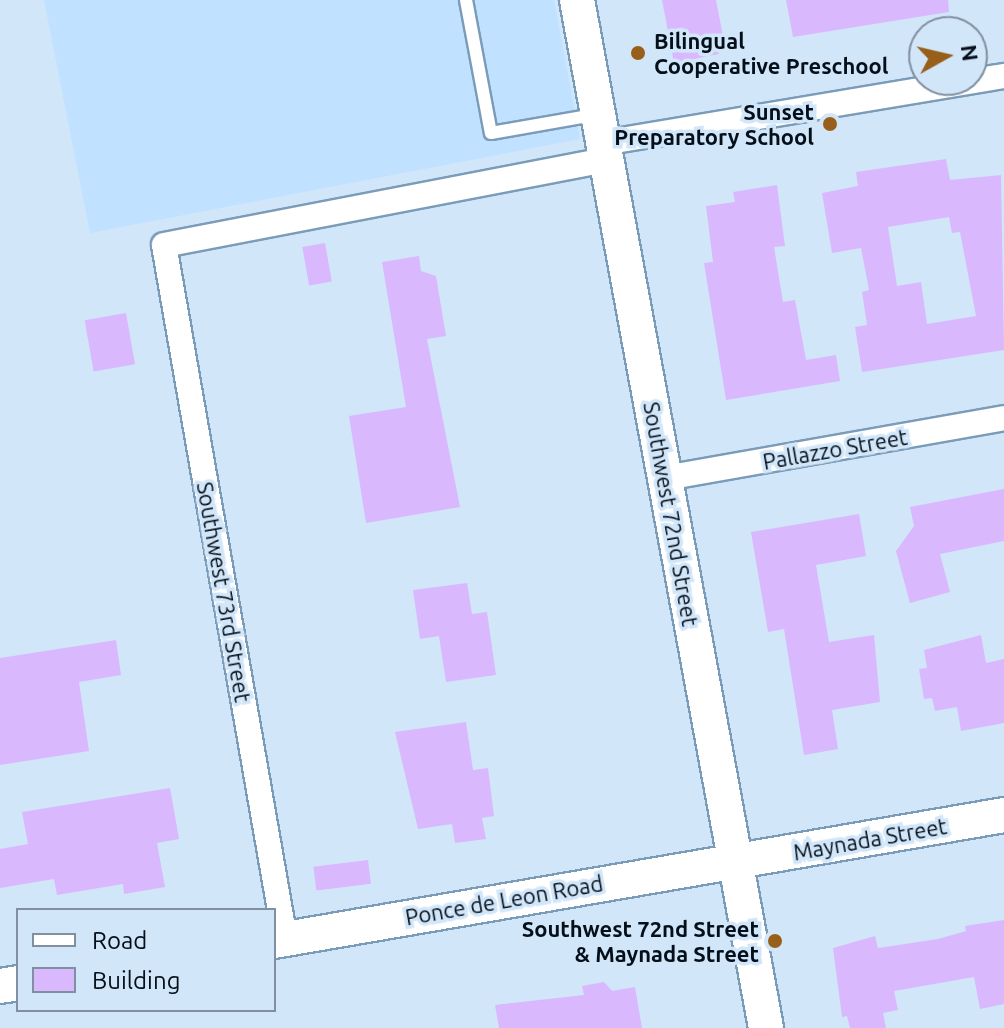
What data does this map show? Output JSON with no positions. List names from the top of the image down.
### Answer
{
  "streets": {
    "main road": ["Southwest 72nd Street", "Maynada Street", "Ponce de Leon Road"],
    "street": ["Pallazzo Street", "Southwest 73rd Street"]
  },
  "crossings": [
    ["Pallazzo Street", "Southwest 72nd Street"],
    ["Southwest 72nd Street", "Southwest 73rd Street"],
    ["Southwest 72nd Street", "Maynada Street"],
    ["Southwest 72nd Street", "Ponce de Leon Road"],
    ["Maynada Street", "Ponce de Leon Road"]
  ],
  "places": ["Bilingual Cooperative Preschool", "Sunset Preparatory School", "Southwest 72nd Street & Maynada Street"],
  "legend": ["Road", "Building"],
  "north": "right"
}
